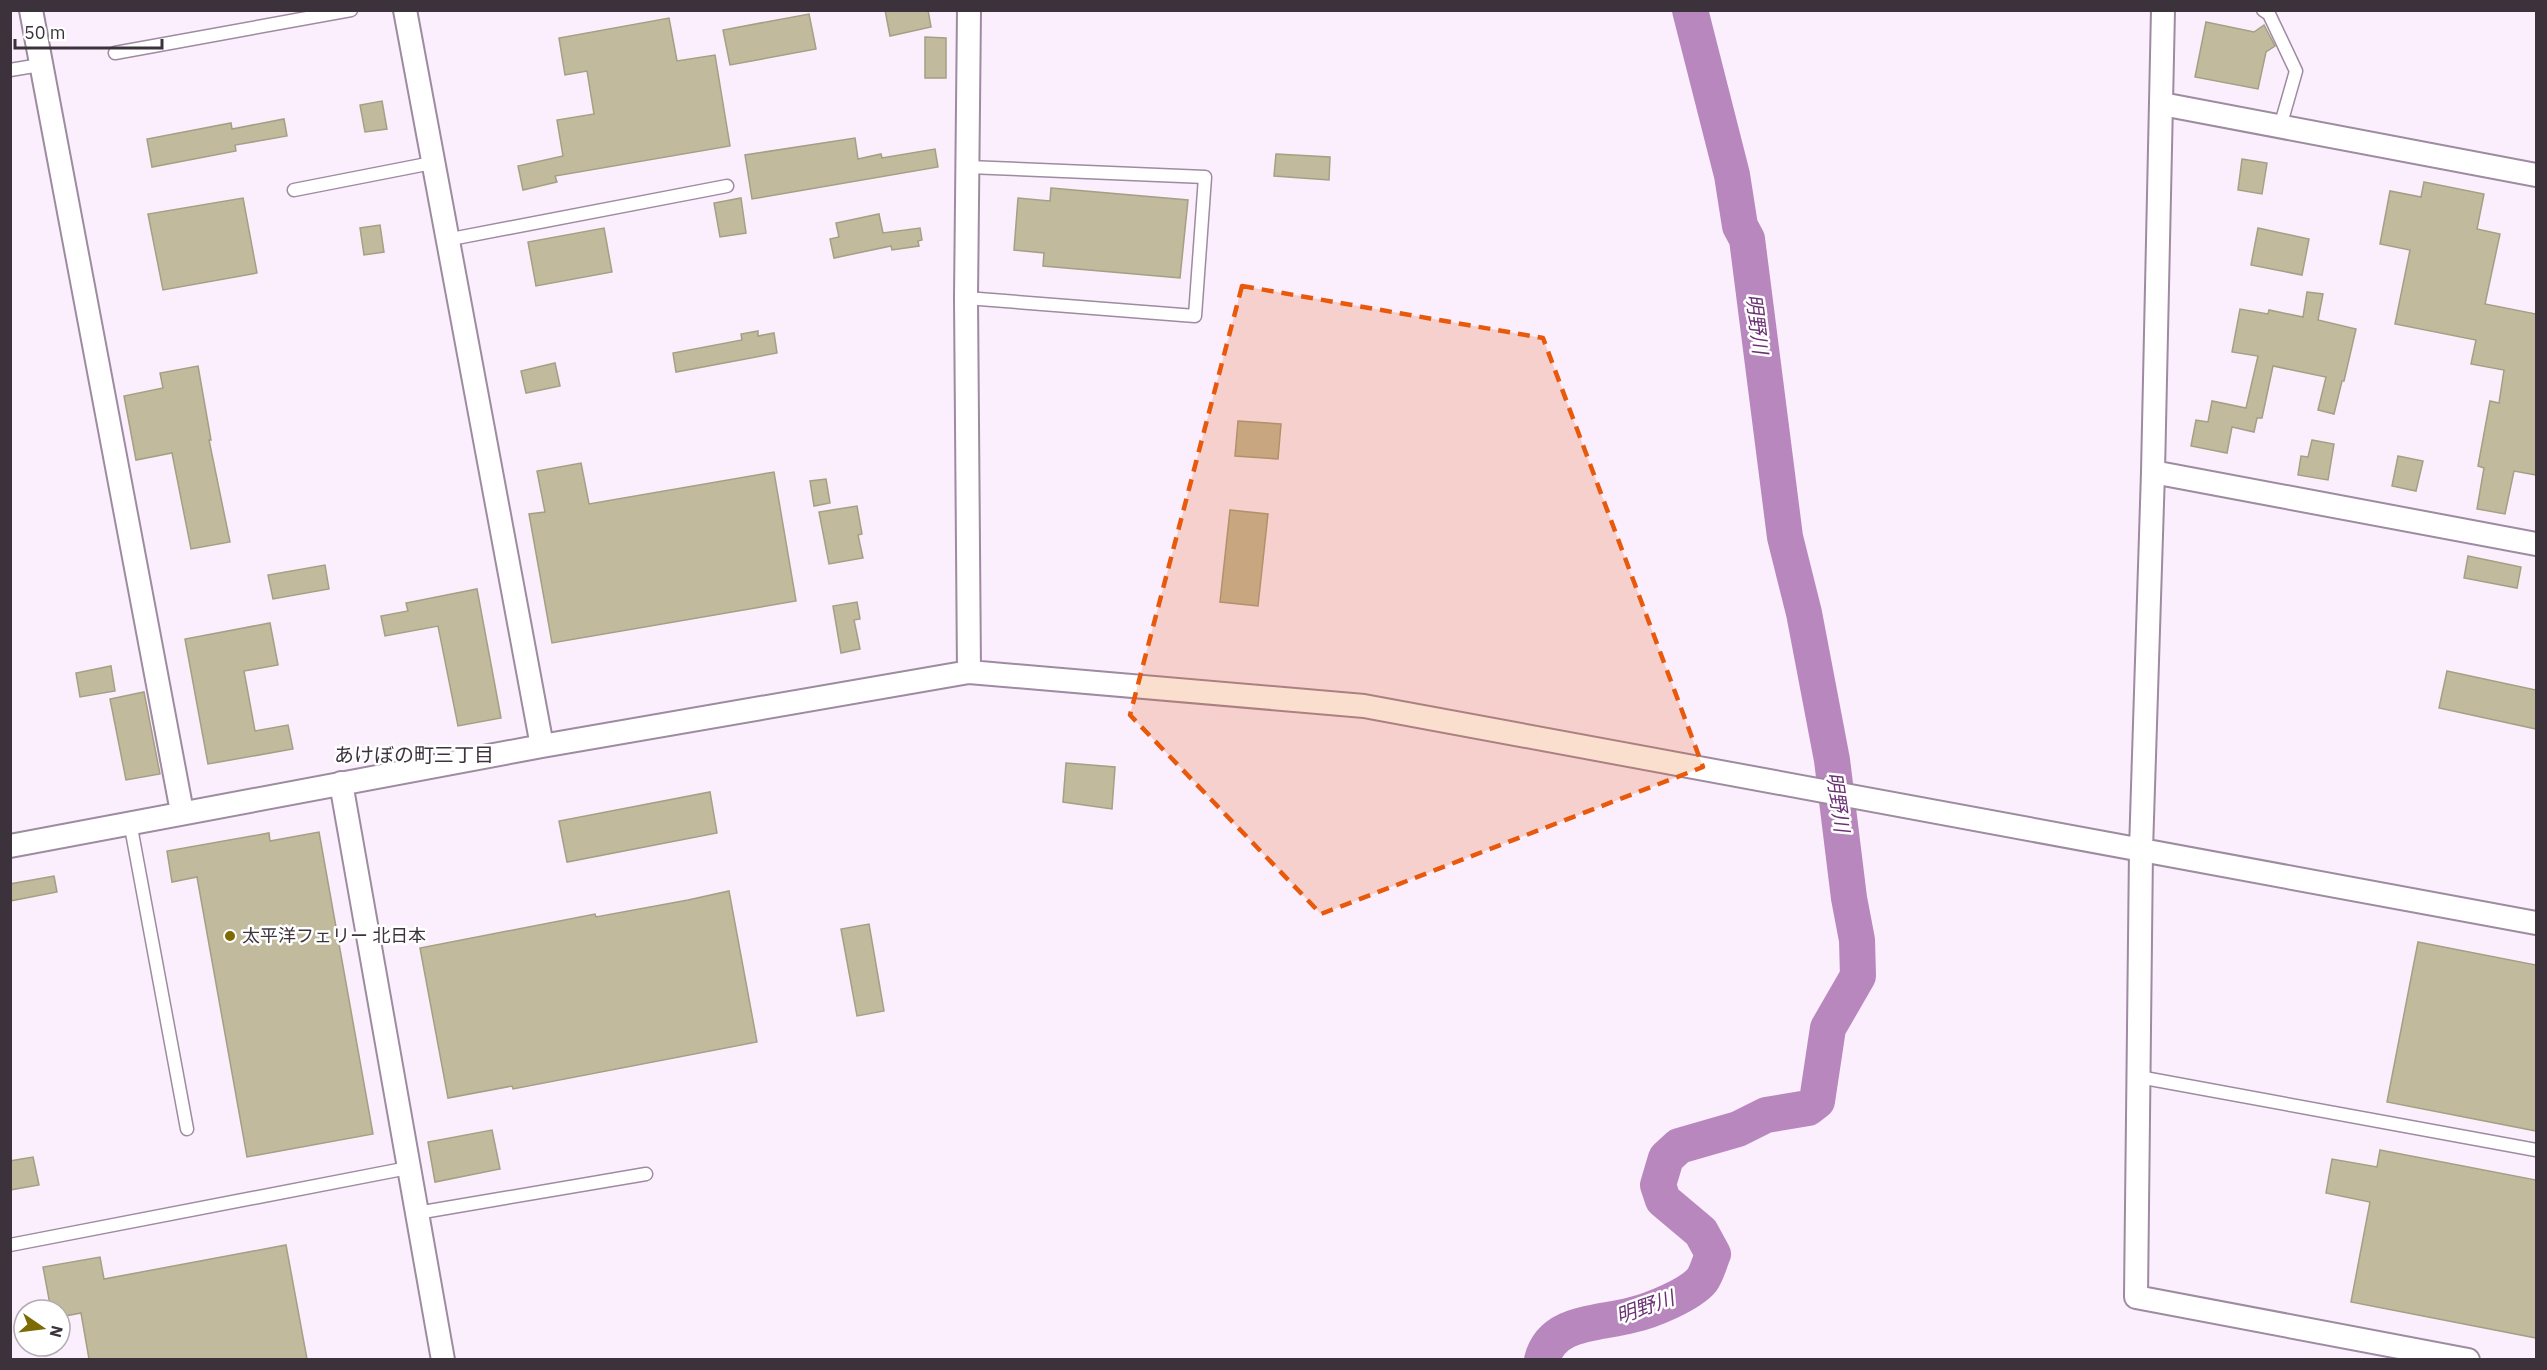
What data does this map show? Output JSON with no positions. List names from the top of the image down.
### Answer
{
  "districts": ["あけぼの町三丁目"],
  "water": ["明野川"],
  "places": ["太平洋フェリー 北日本"],
  "scale_bar": "50 m",
  "north": "right"
}
